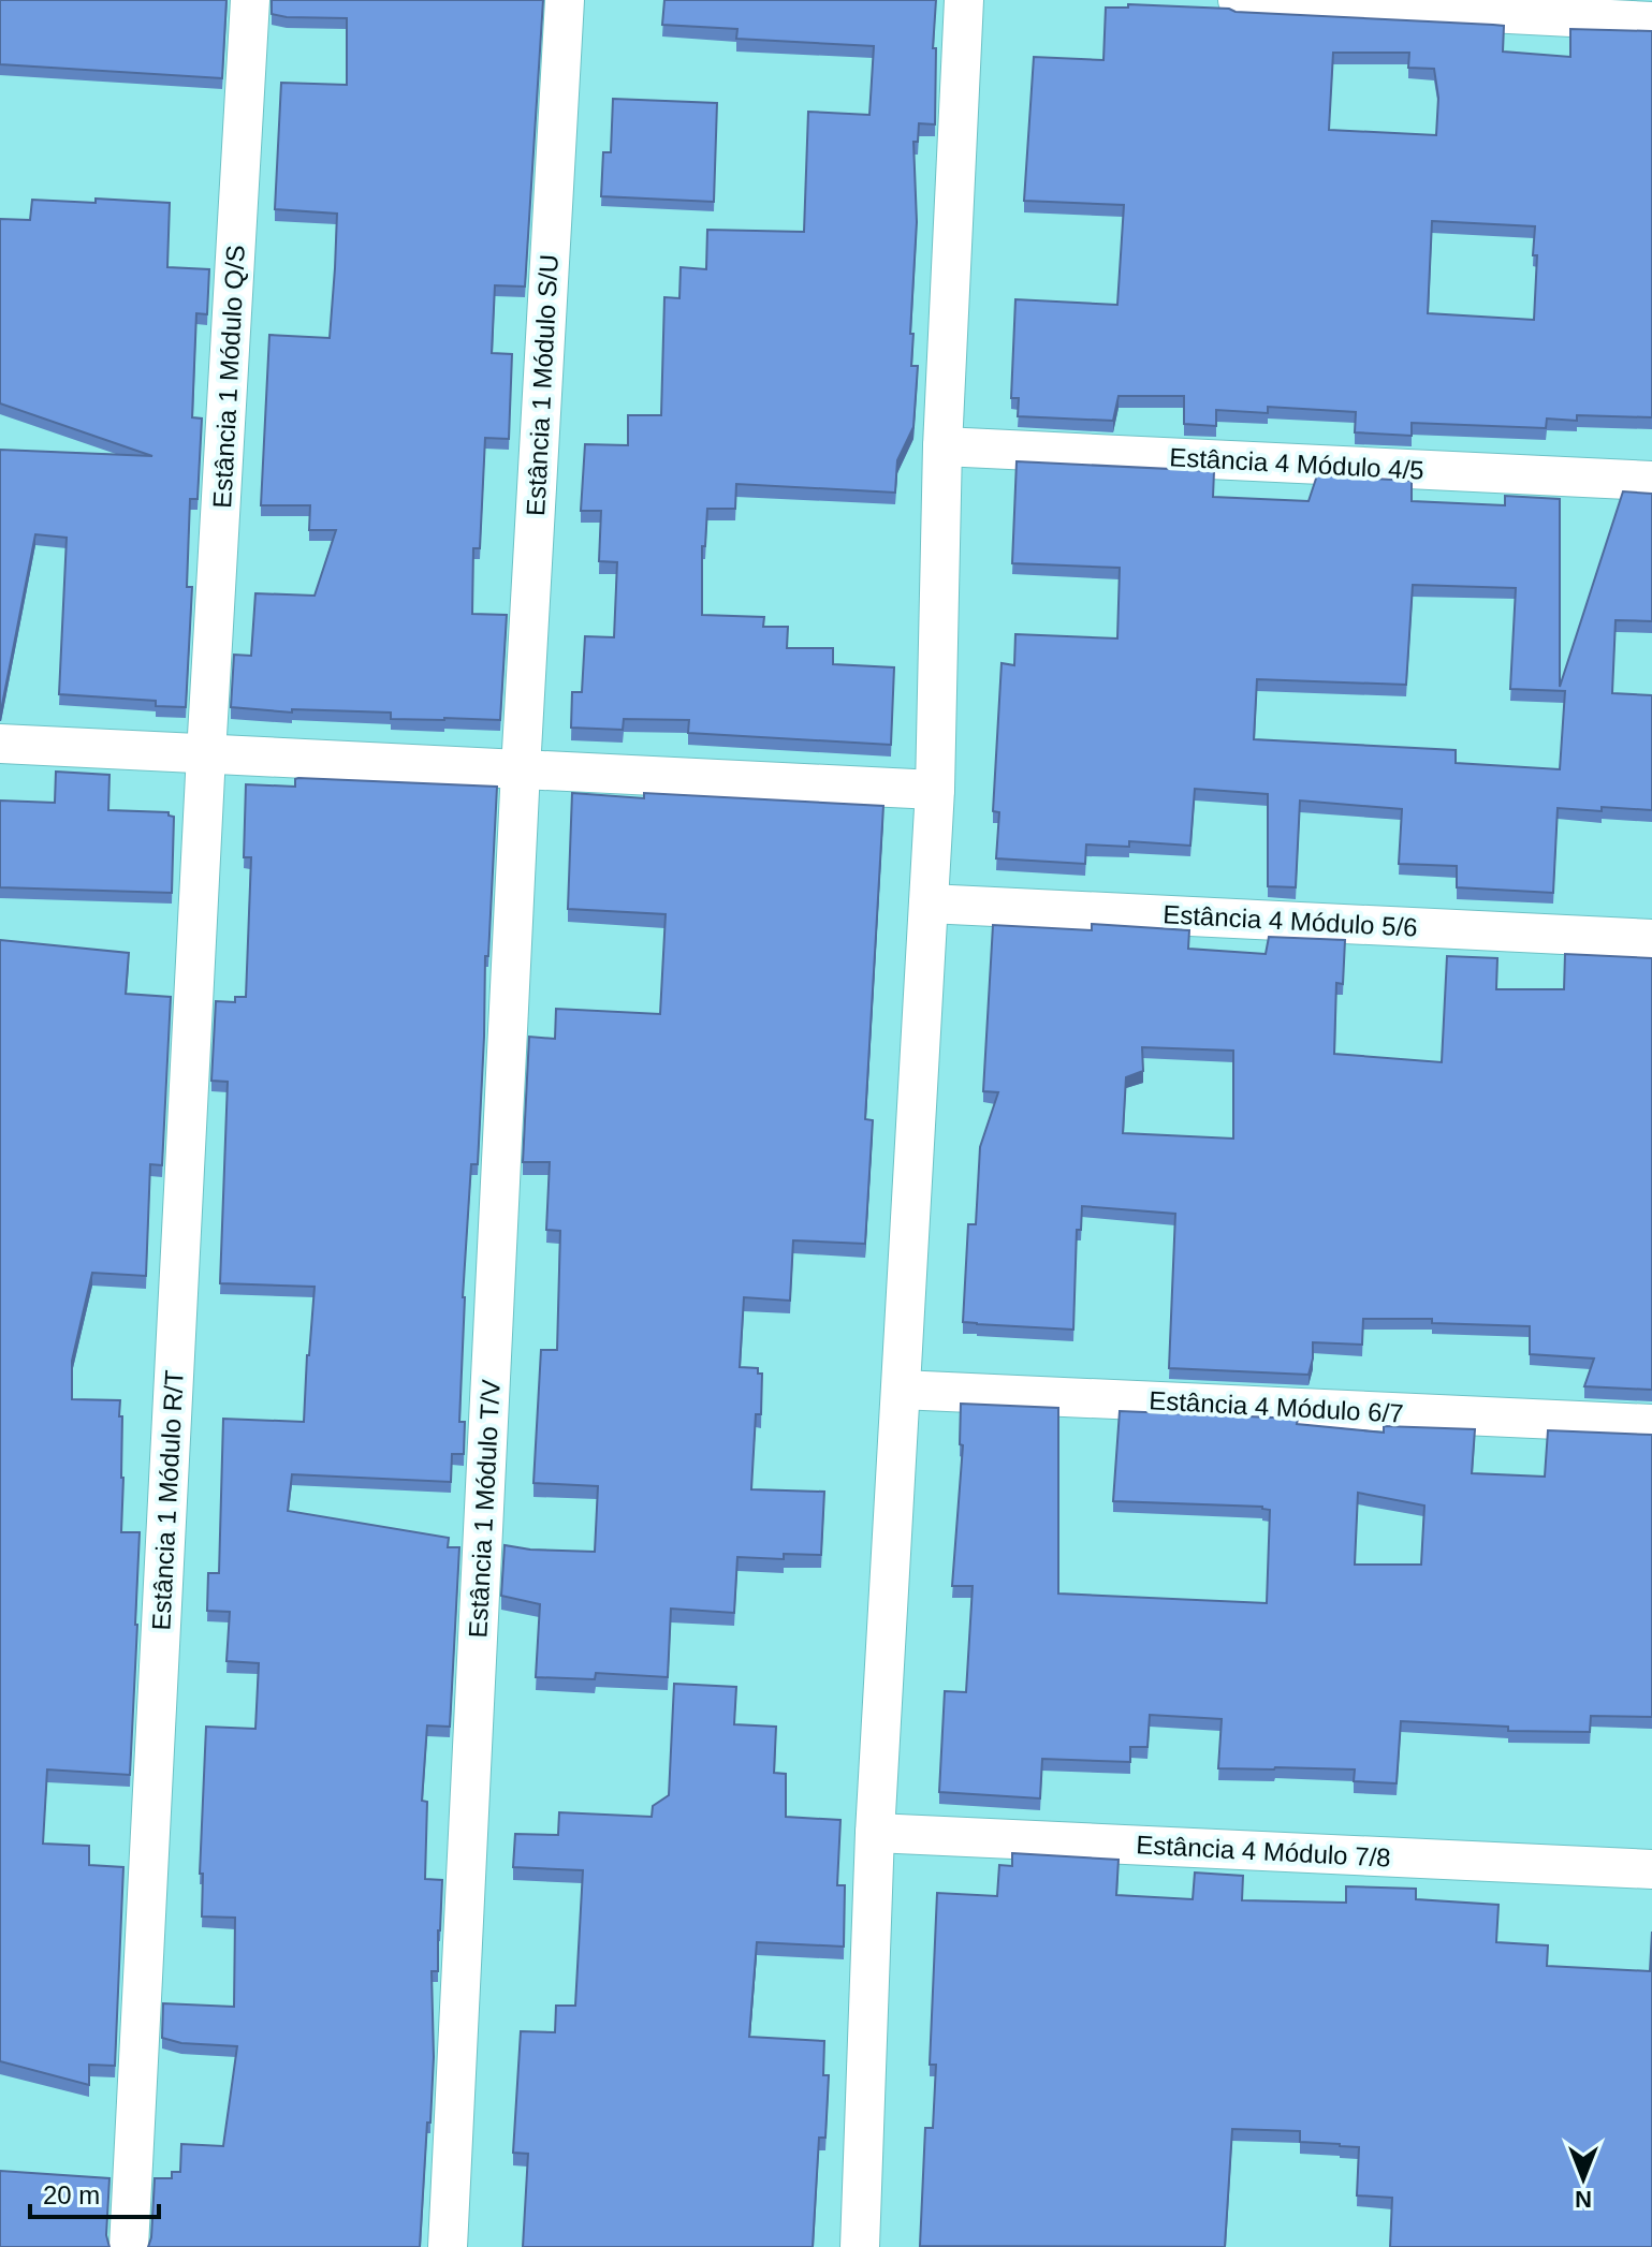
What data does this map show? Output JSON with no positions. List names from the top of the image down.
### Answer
{
  "streets": {
    "street": [
      "Estância 1 Módulo Q/S",
      "Estância 1 Módulo S/U",
      "Estância 4 Módulo 4/5",
      "Estância 4 Módulo 5/6",
      "Estância 4 Módulo 6/7",
      "Estância 1 Módulo R/T",
      "Estância 1 Módulo T/V",
      "Estância 4 Módulo 7/8"
    ]
  },
  "crossings": [
    ["Estância 1 Módulo Q/S", "Estância 1 Módulo R/T"],
    ["Estância 1 Módulo S/U", "Estância 1 Módulo T/V"]
  ],
  "scale_bar": "20 m",
  "north": "bottom"
}
